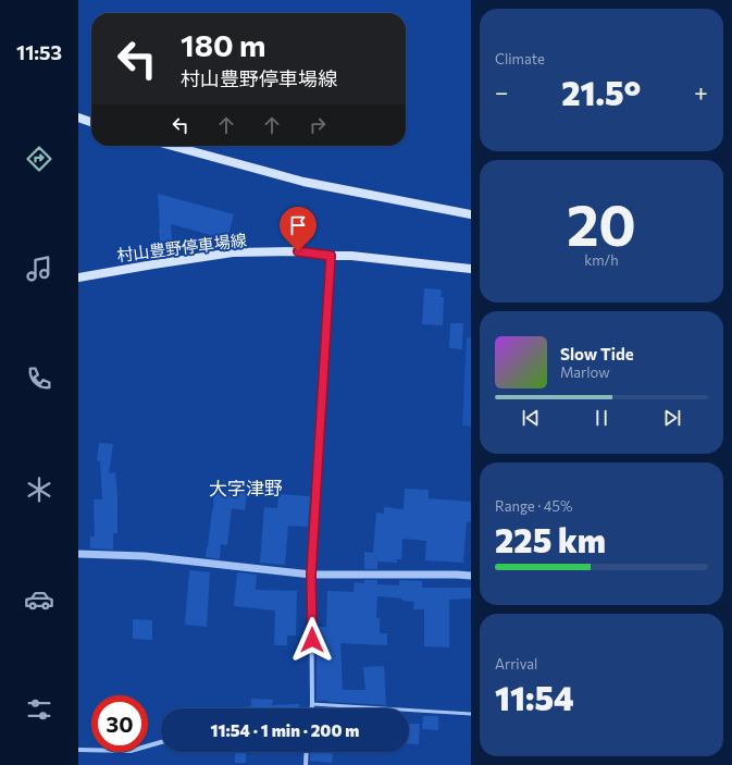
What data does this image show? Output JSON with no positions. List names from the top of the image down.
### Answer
{
  "streets": {
    "main road": ["村山豊野停車場線"]
  },
  "districts": ["大字津野"],
  "page": {
    "tabs": "11:53",
    "tile": [
      "Climate",
      ["20", "km/h"],
      ["Range · 45%", "225 km"],
      ["Arrival", "11:54"]
    ],
    "turn": ["180 m", "村山豊野停車場線"],
    "heat": ["−", "21.5°", "+"],
    "song": ["Slow Tide", "Marlow"],
    "limit": "30",
    "trip": "11:54 · 1 min · 200 m"
  }
}
